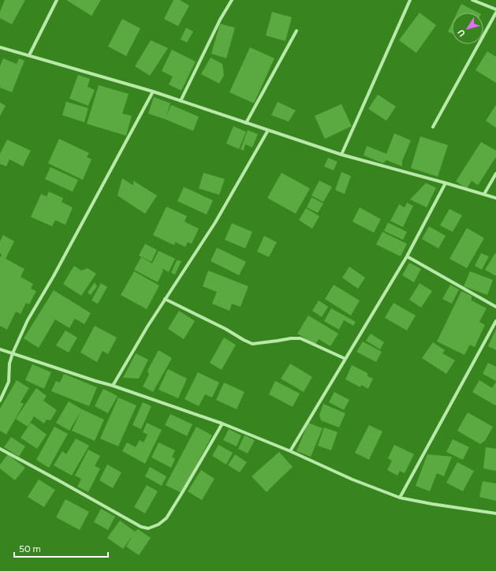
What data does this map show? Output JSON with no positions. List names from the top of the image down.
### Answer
{
  "scale_bar": "50 m",
  "north": "bottom left"
}
